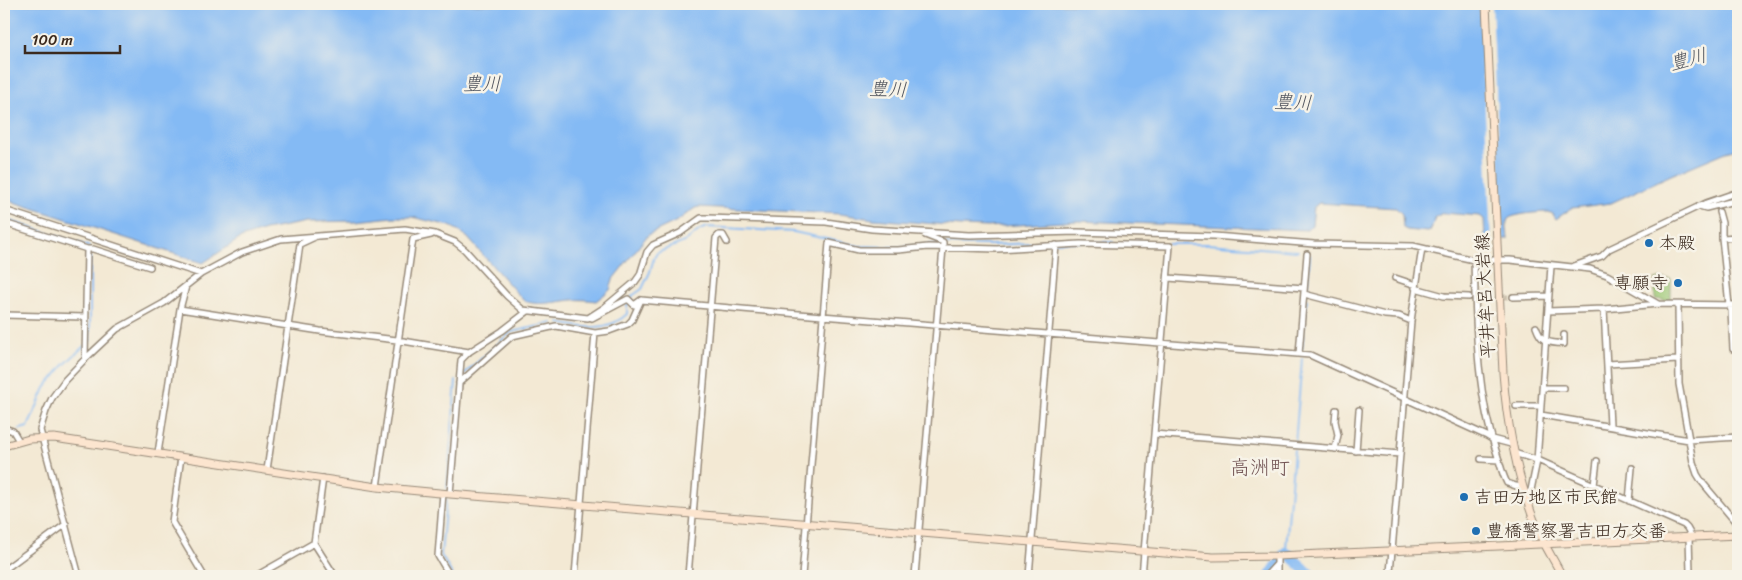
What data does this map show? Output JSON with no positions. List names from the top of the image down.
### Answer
{
  "streets": {
    "street": ["平井牟呂大岩線"]
  },
  "districts": ["高洲町"],
  "water": ["豊川"],
  "places": [
    "本殿",
    "専願寺",
    "吉田方地区市民館",
    "豊橋警察署吉田方交番"
  ],
  "scale_bar": "100 m"
}
